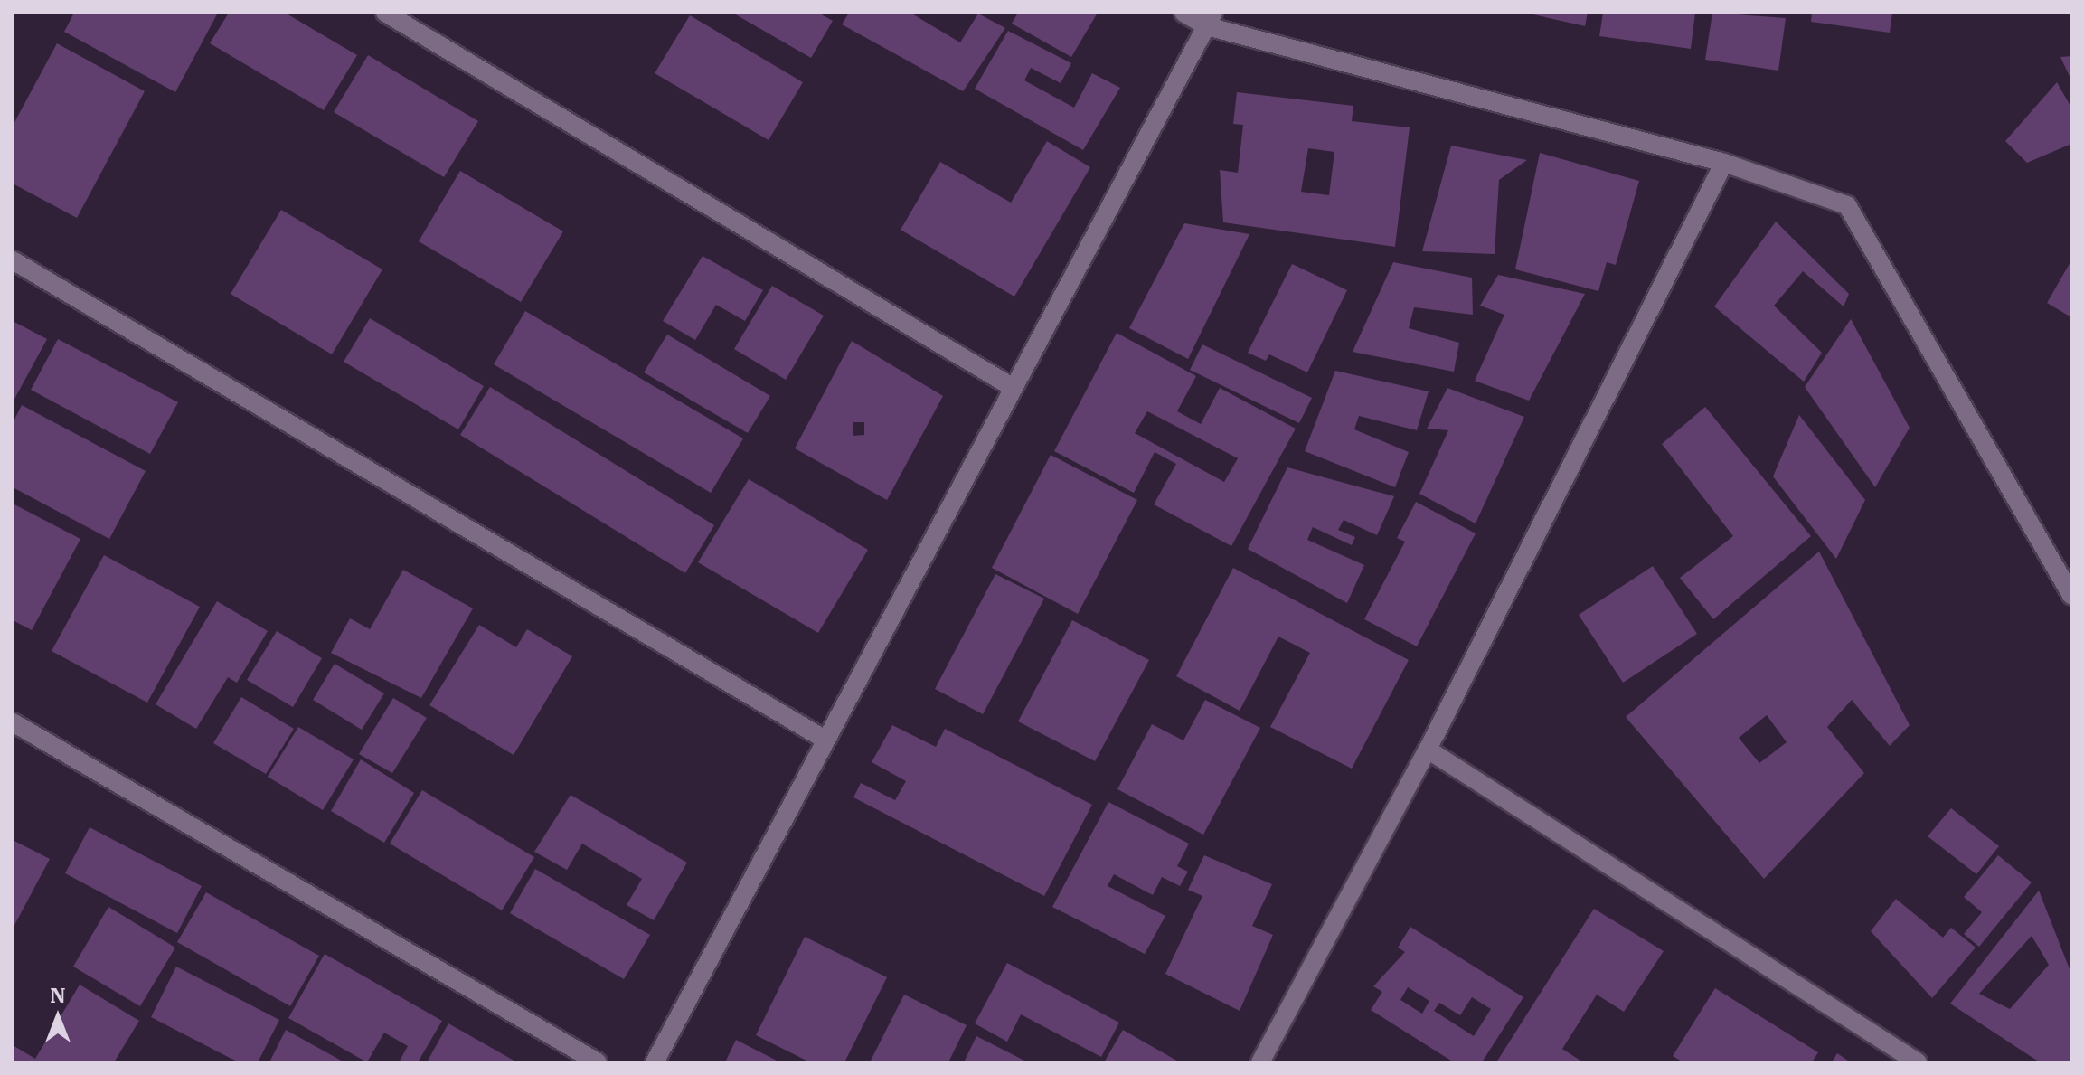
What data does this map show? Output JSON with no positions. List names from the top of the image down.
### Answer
{
  "north": "top"
}
